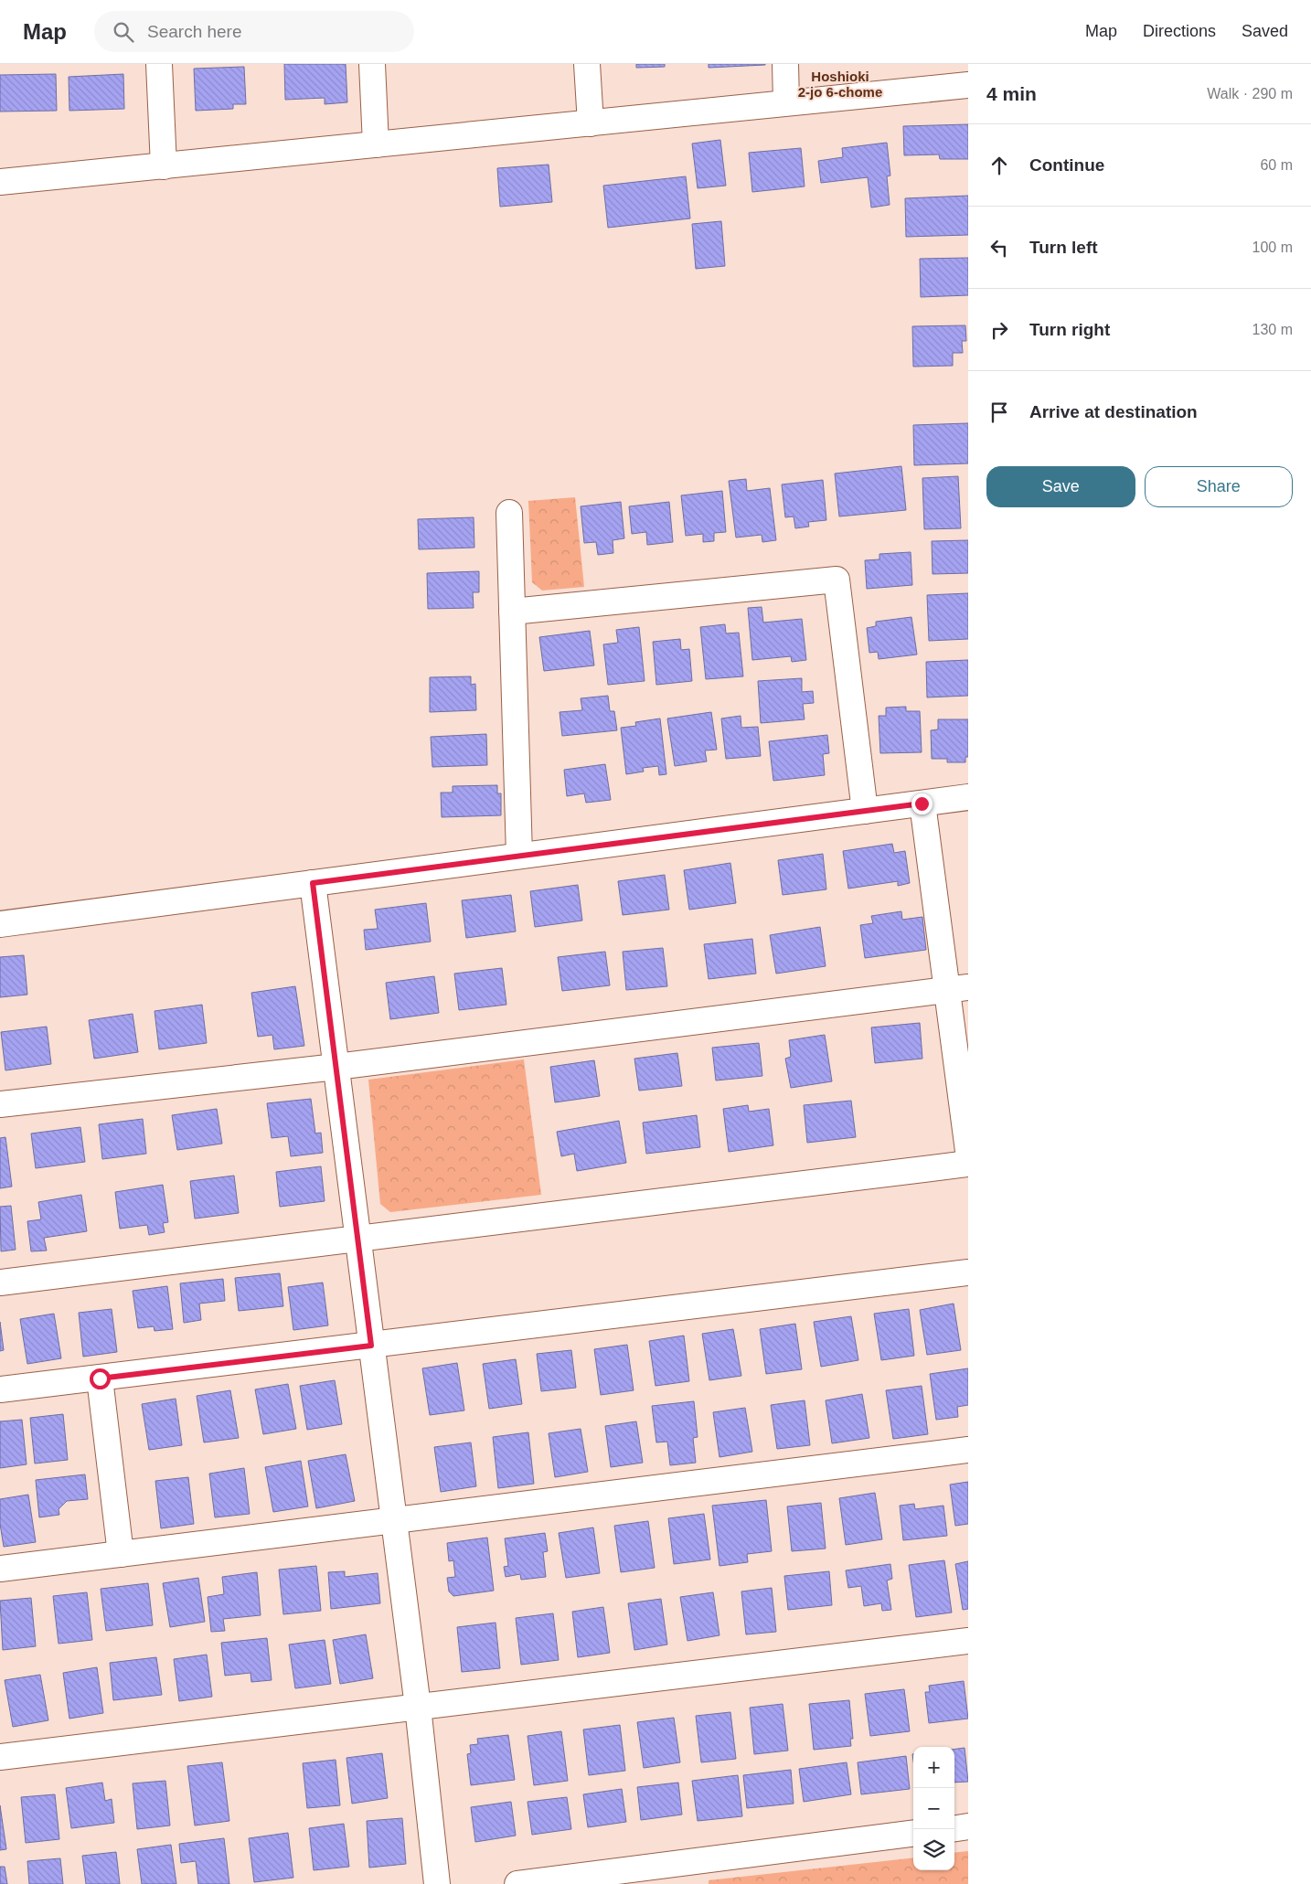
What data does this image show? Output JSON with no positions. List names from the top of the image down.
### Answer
{
  "districts": ["Hoshioki 2-jo 6-chome"],
  "page": {
    "header": "Map",
    "search": "Search here",
    "nav": ["Map", "Directions", "Saved"],
    "heading": ["4 min", "Walk · 290 m"],
    "list": [
      ["Continue", "60 m"],
      ["Turn left", "100 m"],
      ["Turn right", "130 m"],
      "Arrive at destination"
    ],
    "buttons": ["Save", "Share"],
    "map_buttons": ["+", "−"]
  }
}
